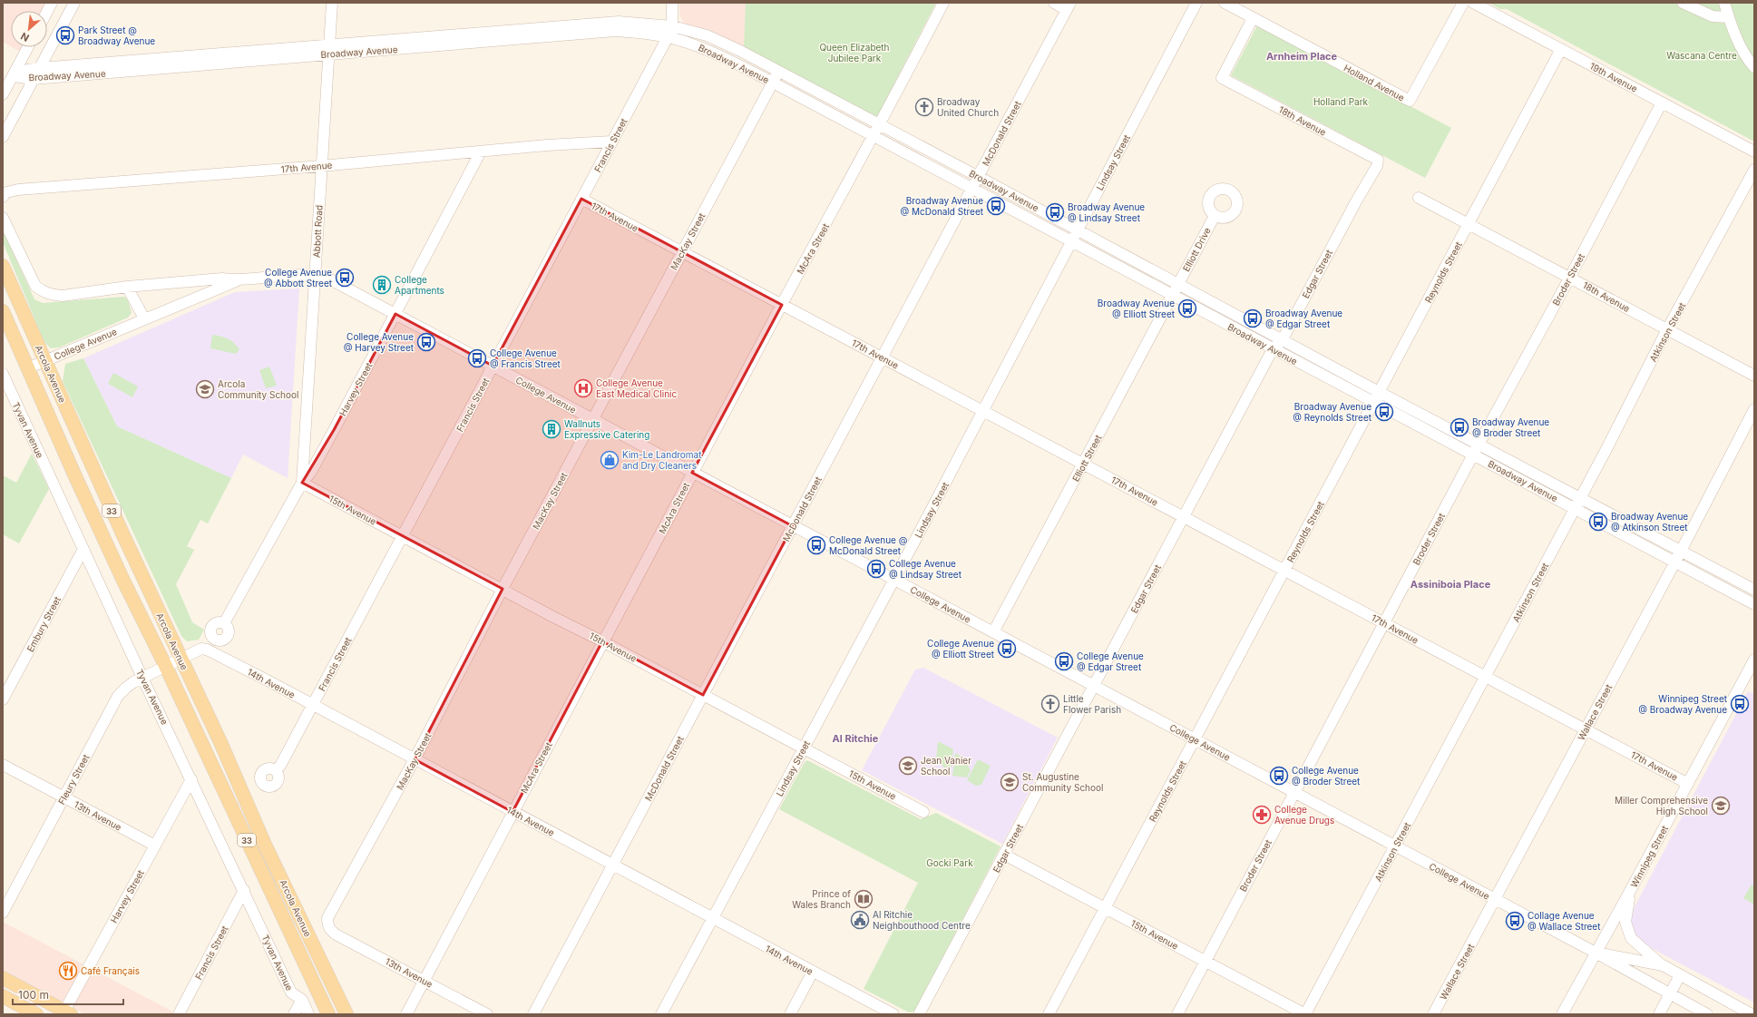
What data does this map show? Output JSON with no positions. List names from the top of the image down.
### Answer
{
  "streets": {
    "main road": ["Arcola Avenue", "33"],
    "street": [
      "Broadway Avenue",
      "19th Avenue",
      "Holland Avenue",
      "18th Avenue",
      "McDonald Street",
      "Francis Street",
      "Lindsay Street",
      "17th Avenue",
      "Abbott Road",
      "MacKay Street",
      "McAra Street",
      "Elliott Drive",
      "Reynolds Street",
      "Edgar Street",
      "Broder Street",
      "Atkinson Street",
      "College Avenue",
      "Harvey Street",
      "Tyvan Avenue",
      "Elliott Street",
      "15th Avenue",
      "Embury Street",
      "14th Avenue",
      "Wallace Street",
      "Fleury Street",
      "13th Avenue",
      "Winnipeg Street"
    ]
  },
  "crossings": [
    ["Broadway Avenue", "McDonald Street"],
    ["Broadway Avenue", "Francis Street"],
    ["Broadway Avenue", "Lindsay Street"],
    ["Broadway Avenue", "Abbott Road"],
    ["Broadway Avenue", "MacKay Street"],
    ["Broadway Avenue", "McAra Street"],
    ["Broadway Avenue", "Elliott Drive"],
    ["Broadway Avenue", "Reynolds Street"],
    ["Broadway Avenue", "Edgar Street"],
    ["Broadway Avenue", "Broder Street"],
    ["Broadway Avenue", "Atkinson Street"],
    ["Broadway Avenue", "Elliott Street"],
    ["Broadway Avenue", "Wallace Street"],
    ["19th Avenue", "Reynolds Street"],
    ["19th Avenue", "Broder Street"],
    ["Holland Avenue", "18th Avenue"],
    ["18th Avenue", "Reynolds Street"],
    ["18th Avenue", "Edgar Street"],
    ["18th Avenue", "Broder Street"],
    ["18th Avenue", "Atkinson Street"],
    ["McDonald Street", "17th Avenue"],
    ["McDonald Street", "College Avenue"],
    ["McDonald Street", "15th Avenue"],
    ["McDonald Street", "14th Avenue"],
    ["Francis Street", "17th Avenue"],
    ["Francis Street", "College Avenue"],
    ["Francis Street", "Tyvan Avenue"],
    ["Francis Street", "15th Avenue"],
    ["Francis Street", "14th Avenue"],
    ["Lindsay Street", "17th Avenue"],
    ["Lindsay Street", "College Avenue"],
    ["Lindsay Street", "15th Avenue"],
    ["Lindsay Street", "14th Avenue"],
    ["17th Avenue", "Abbott Road"],
    ["17th Avenue", "MacKay Street"],
    ["17th Avenue", "McAra Street"],
    ["17th Avenue", "Reynolds Street"],
    ["17th Avenue", "Edgar Street"],
    ["17th Avenue", "Broder Street"],
    ["17th Avenue", "Atkinson Street"],
    ["17th Avenue", "Harvey Street"],
    ["17th Avenue", "Elliott Street"],
    ["17th Avenue", "Wallace Street"],
    ["17th Avenue", "Winnipeg Street"],
    ["Abbott Road", "College Avenue"],
    ["Abbott Road", "Harvey Street"],
    ["Abbott Road", "15th Avenue"],
    ["MacKay Street", "College Avenue"],
    ["MacKay Street", "15th Avenue"],
    ["MacKay Street", "14th Avenue"],
    ["MacKay Street", "13th Avenue"],
    ["McAra Street", "College Avenue"],
    ["McAra Street", "15th Avenue"],
    ["McAra Street", "14th Avenue"],
    ["McAra Street", "13th Avenue"],
    ["Elliott Drive", "Elliott Street"],
    ["Reynolds Street", "College Avenue"],
    ["Reynolds Street", "15th Avenue"],
    ["Edgar Street", "College Avenue"],
    ["Edgar Street", "15th Avenue"],
    ["Broder Street", "College Avenue"],
    ["Broder Street", "15th Avenue"],
    ["Atkinson Street", "College Avenue"],
    ["Atkinson Street", "15th Avenue"],
    ["College Avenue", "Arcola Avenue"],
    ["College Avenue", "Harvey Street"],
    ["College Avenue", "Elliott Street"],
    ["College Avenue", "Wallace Street"],
    ["College Avenue", "Winnipeg Street"],
    ["Arcola Avenue", "14th Avenue"],
    ["Arcola Avenue", "Fleury Street"],
    ["Harvey Street", "Tyvan Avenue"],
    ["Harvey Street", "15th Avenue"],
    ["Harvey Street", "13th Avenue"],
    ["Tyvan Avenue", "Embury Street"],
    ["Tyvan Avenue", "Fleury Street"],
    ["14th Avenue", "Fleury Street"],
    ["Fleury Street", "13th Avenue"]
  ],
  "districts": ["Arnheim Place", "Assiniboia Place", "Al Ritchie"],
  "parks": [
    "Queen Elizabeth Jubilee Park",
    "Wascana Centre",
    "Holland Park",
    "Gocki Park"
  ],
  "places": {
    "bus stop": [
      "Park Street @ Broadway Avenue",
      "Broadway Avenue @ McDonald Street",
      "Broadway Avenue @ Lindsay Street",
      "College Avenue @ Abbott Street",
      "Broadway Avenue @ Elliott Street",
      "Broadway Avenue @ Edgar Street",
      "College Avenue @ Harvey Street",
      "College Avenue @ Francis Street",
      "Broadway Avenue @ Reynolds Street",
      "Broadway Avenue @ Broder Street",
      "Broadway Avenue @ Atkinson Street",
      "College Avenue @ McDonald Street",
      "College Avenue @ Lindsay Street",
      "College Avenue @ Elliott Street",
      "College Avenue @ Edgar Street",
      "Winnipeg Street @ Broadway Avenue",
      "College Avenue @ Broder Street",
      "Collage Avenue @ Wallace Street"
    ],
    "church": ["Broadway United Church", "Little Flower Parish"],
    "building": ["College Apartments", "Wallnuts Expressive Catering"],
    "hospital": ["College Avenue East Medical Clinic"],
    "school or university": [
      "Arcola Community School",
      "Jean Vanier School",
      "St. Augustine Community School",
      "Miller Comprehensive High School"
    ],
    "shop": ["Kim-Le Landromat and Dry Cleaners"],
    "pharmacy": ["College Avenue Drugs"],
    "library": ["Prince of Wales Branch"],
    "public building": ["Al Ritchie Neighbouthood Centre"],
    "restaurant": ["Café Français"]
  },
  "scale_bar": "100 m",
  "north": "bottom left"
}
